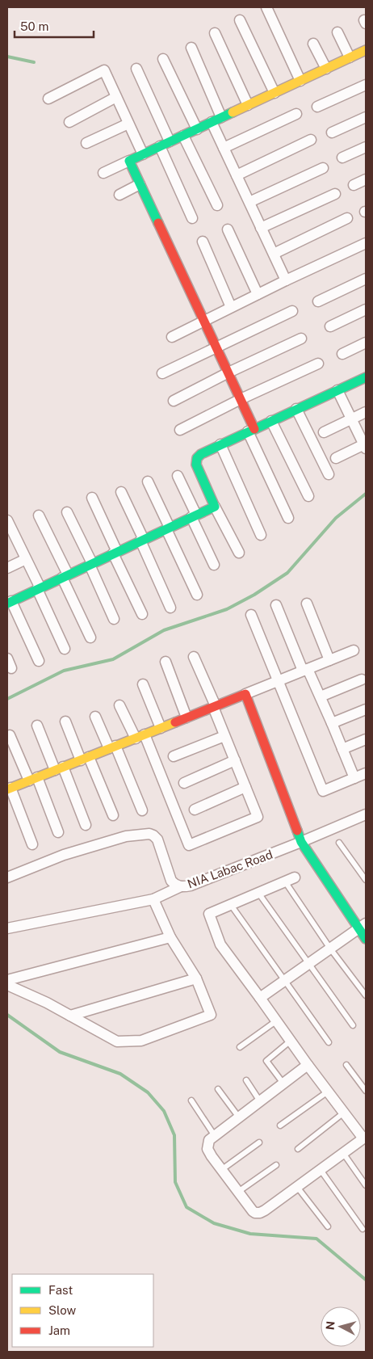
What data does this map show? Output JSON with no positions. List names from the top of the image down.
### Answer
{
  "streets": {
    "street": ["NIA Labac Road"]
  },
  "legend": ["Fast", "Slow", "Jam"],
  "scale_bar": "50 m",
  "north": "left"
}
